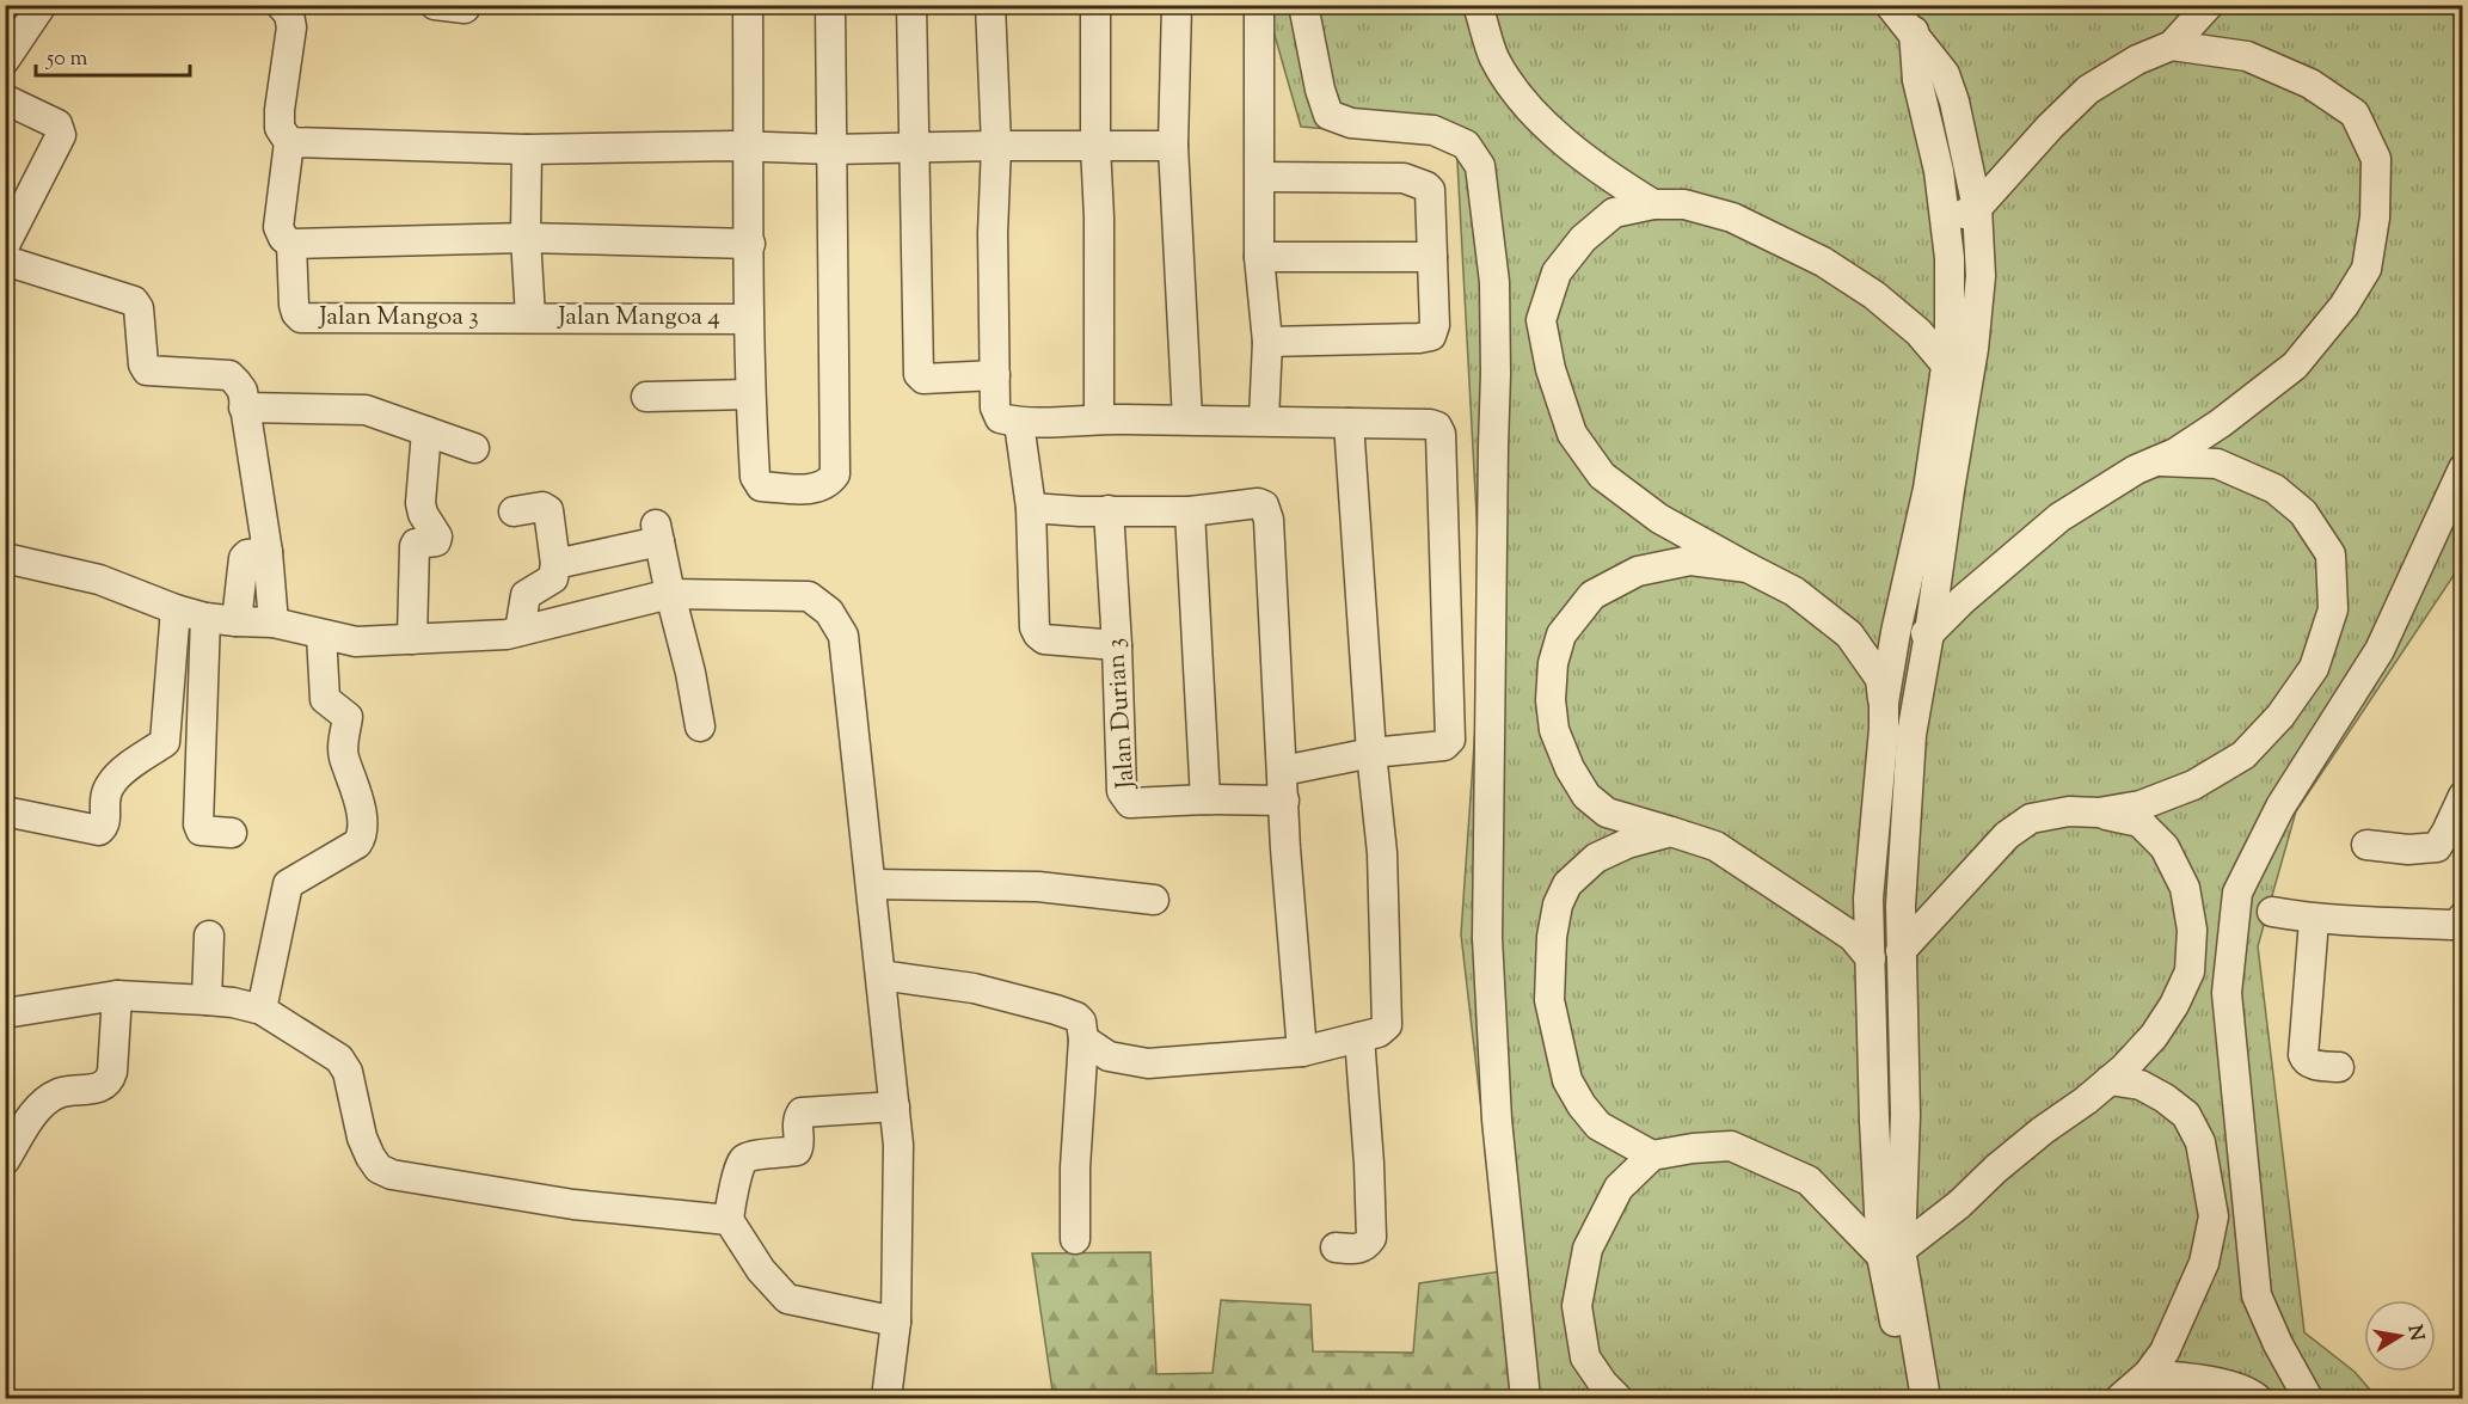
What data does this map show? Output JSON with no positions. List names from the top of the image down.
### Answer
{
  "streets": {
    "street": ["Jalan Mangoa 3", "Jalan Mangoa 4", "Jalan Durian 3"]
  },
  "crossings": [
    ["Jalan Mangoa 3", "Jalan Mangoa 4"]
  ],
  "scale_bar": "50 m",
  "north": "right"
}
